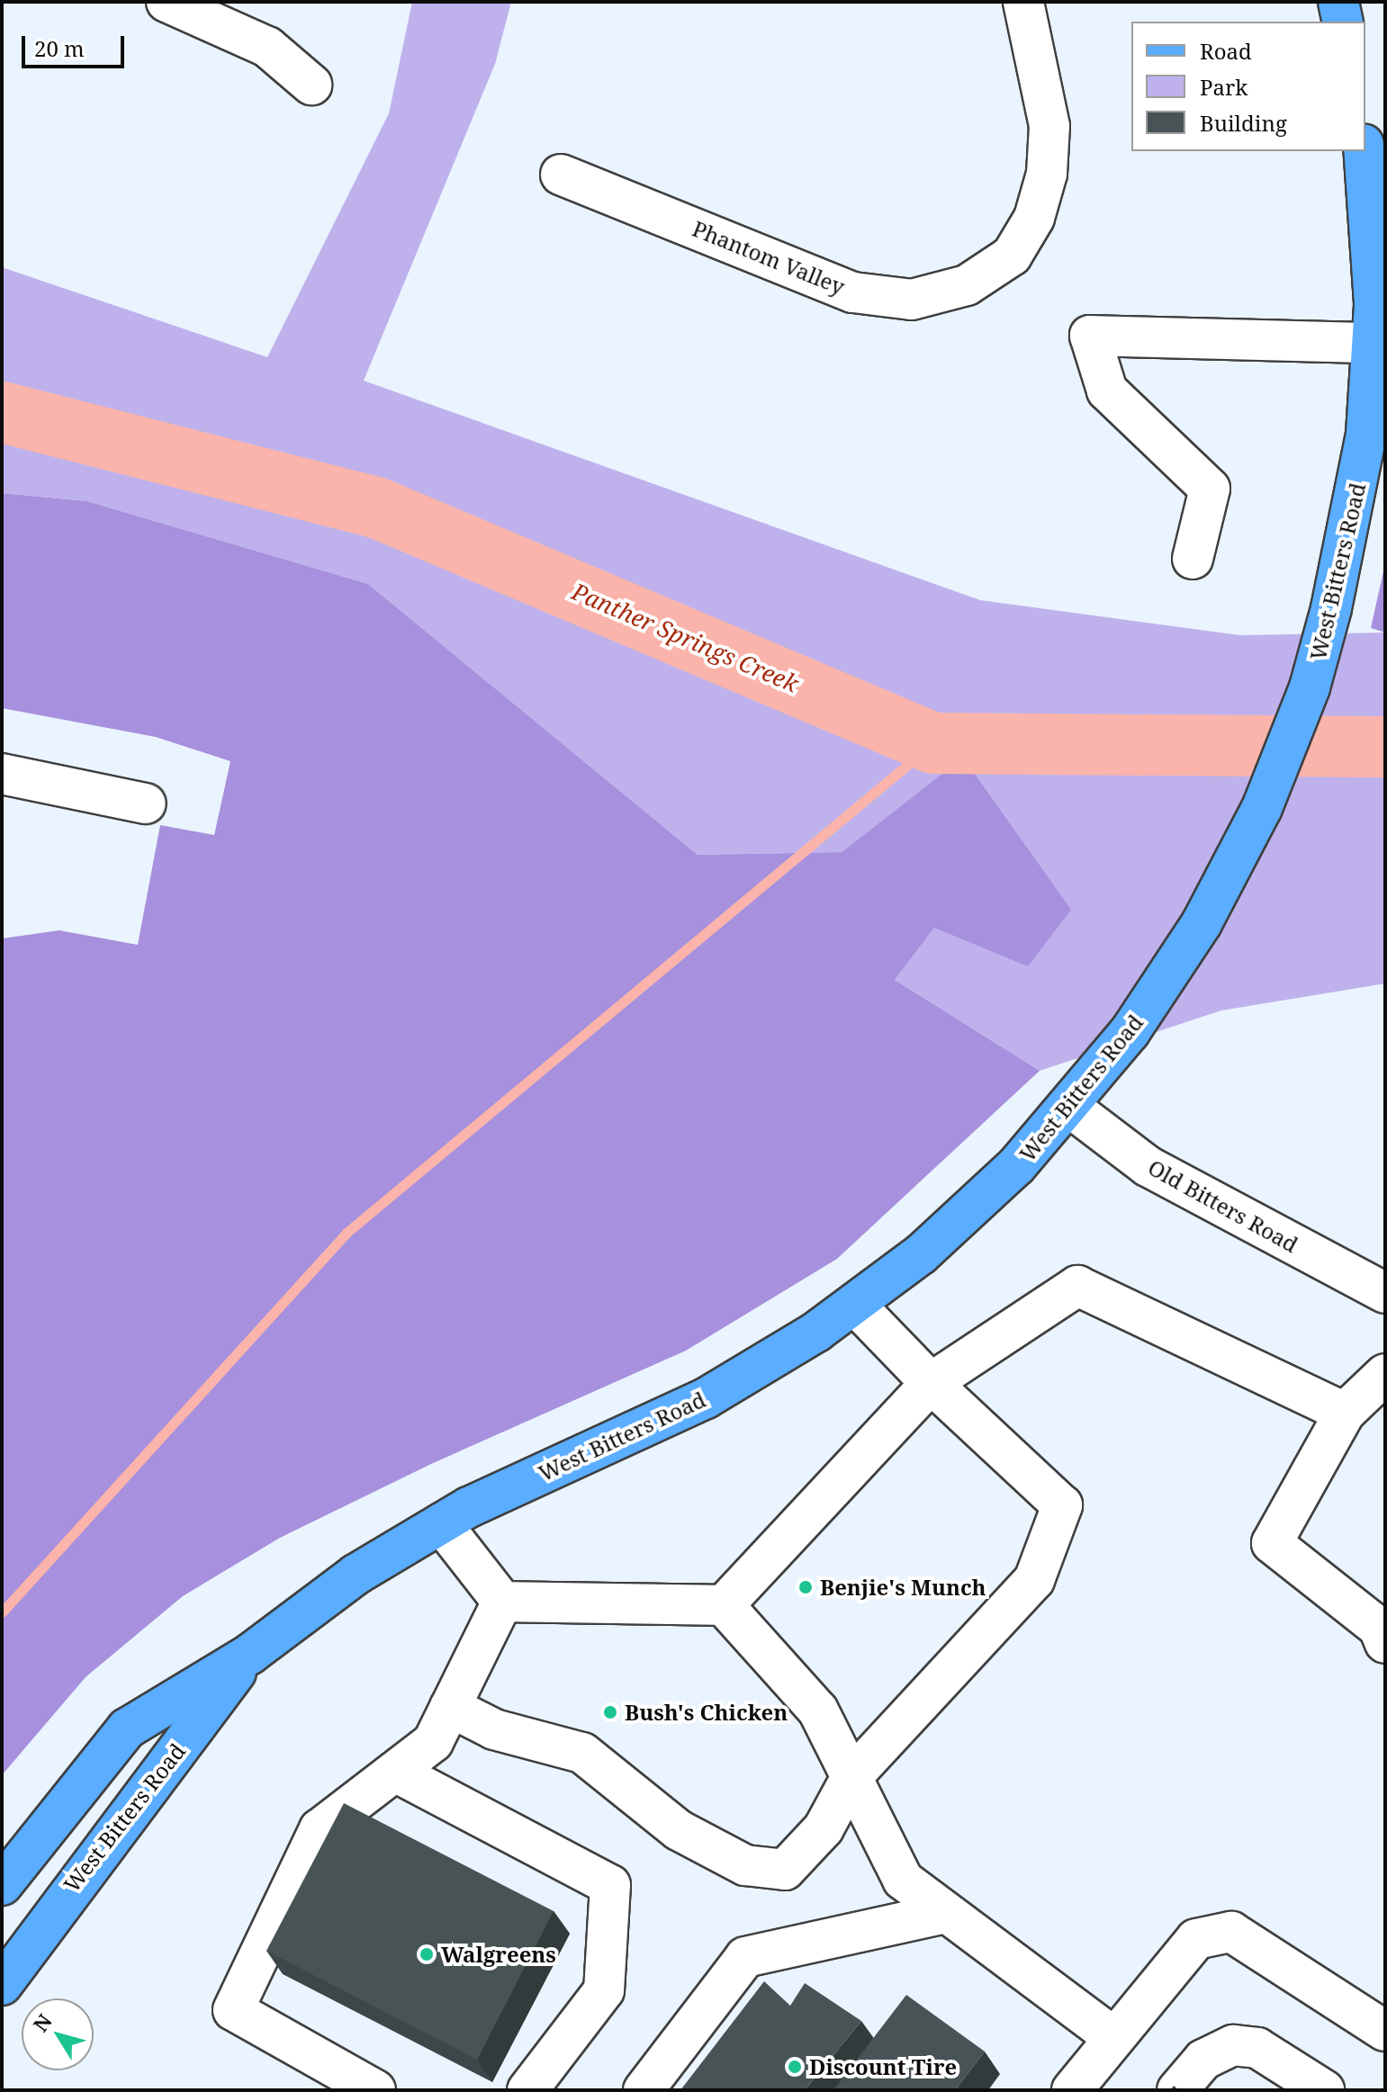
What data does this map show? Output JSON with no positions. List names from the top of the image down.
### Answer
{
  "streets": {
    "main road": ["West Bitters Road"],
    "street": ["Phantom Valley", "Old Bitters Road"]
  },
  "crossings": [
    ["West Bitters Road", "Old Bitters Road"]
  ],
  "water": ["Panther Springs Creek"],
  "places": [
    "Benjie's Munch",
    "Bush's Chicken",
    "Walgreens",
    "Discount Tire"
  ],
  "legend": ["Road", "Park", "Building"],
  "scale_bar": "20 m",
  "north": "top left"
}
